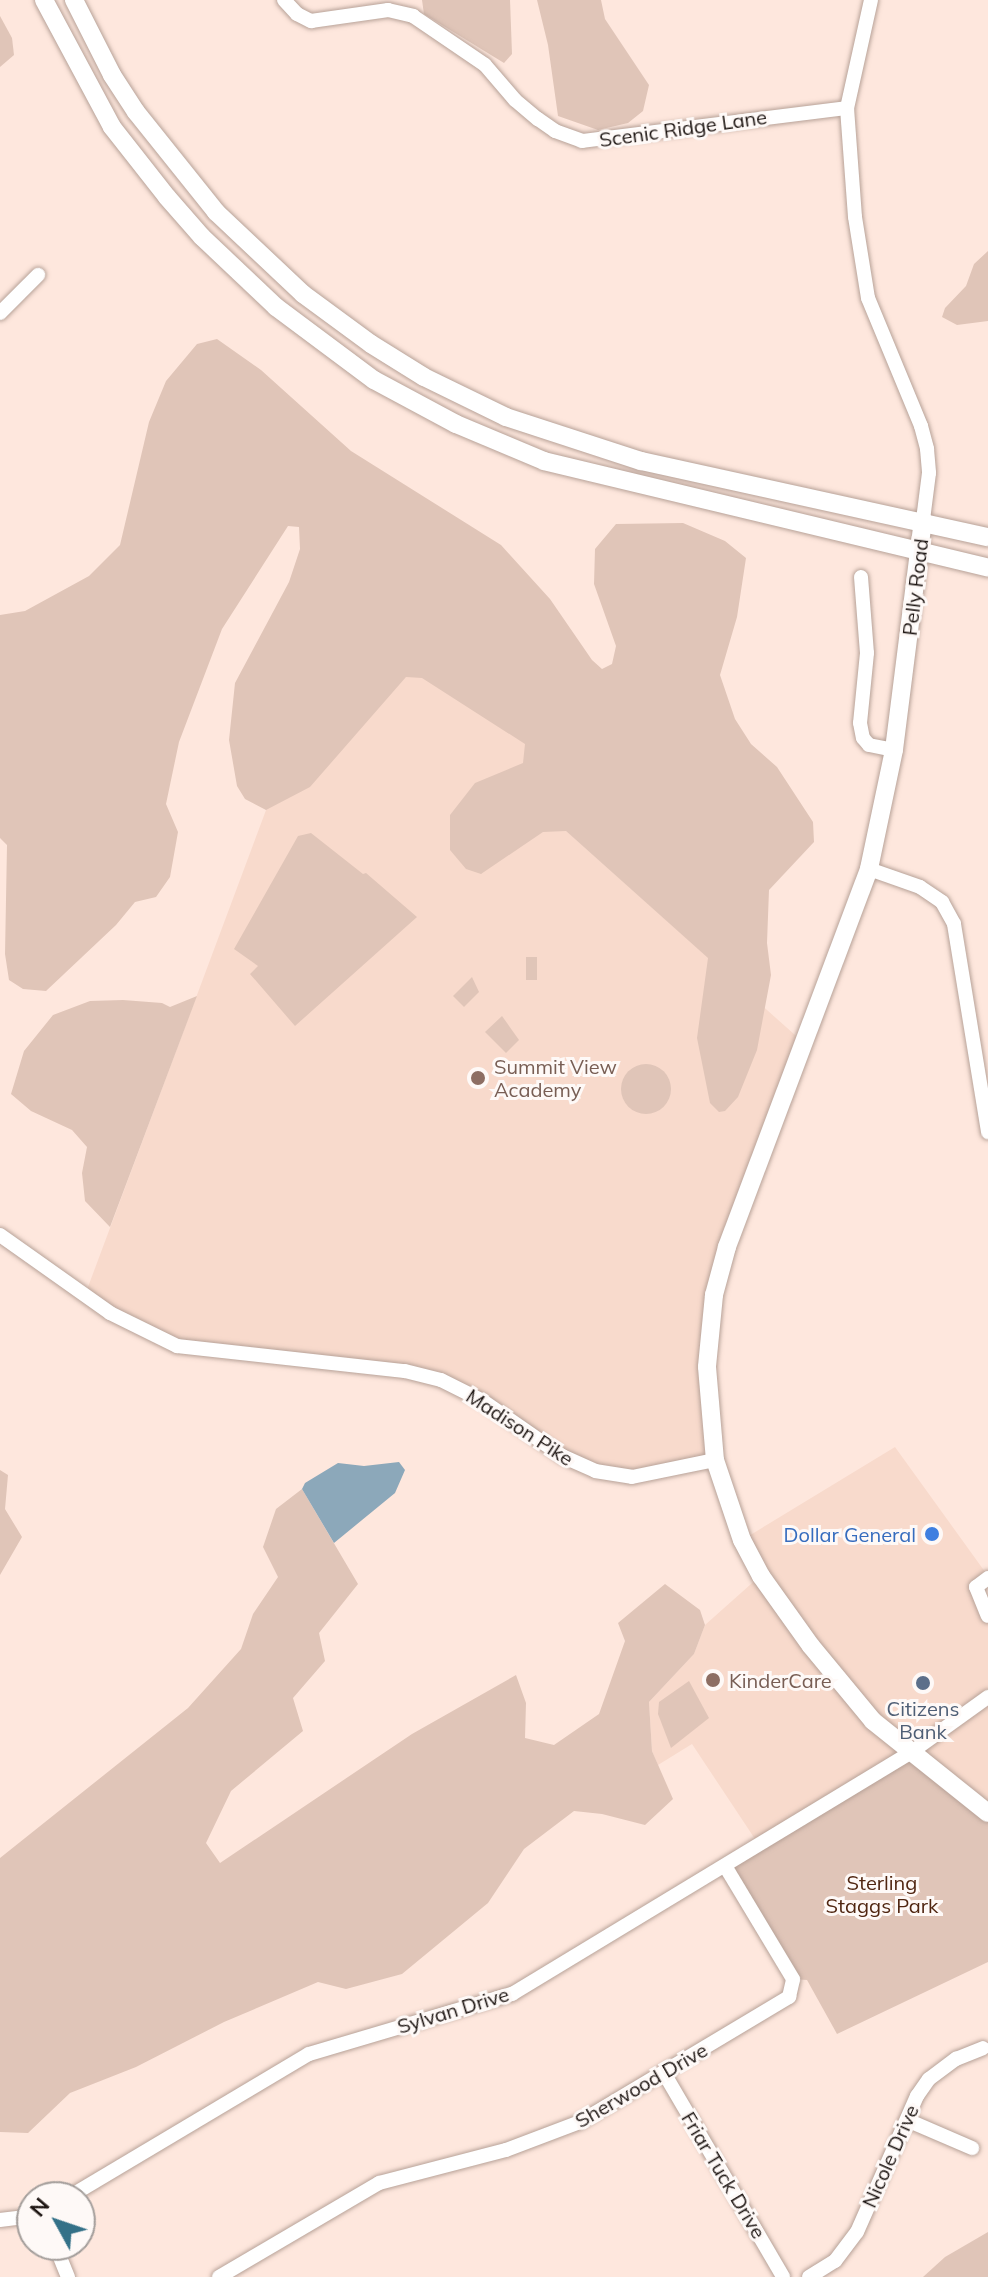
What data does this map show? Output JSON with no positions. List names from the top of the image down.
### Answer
{
  "streets": {
    "main road": ["Pelly Road"],
    "street": [
      "Scenic Ridge Lane",
      "Madison Pike",
      "Sylvan Drive",
      "Sherwood Drive",
      "Nicole Drive",
      "Friar Tuck Drive"
    ]
  },
  "crossings": [
    ["Scenic Ridge Lane", "Pelly Road"],
    ["Pelly Road", "Madison Pike"],
    ["Sylvan Drive", "Sherwood Drive"],
    ["Sherwood Drive", "Friar Tuck Drive"]
  ],
  "parks": ["Sterling Staggs Park"],
  "places": [
    "Summit View Academy",
    "Dollar General",
    "KinderCare",
    "Citizens Bank"
  ],
  "north": "top left"
}
